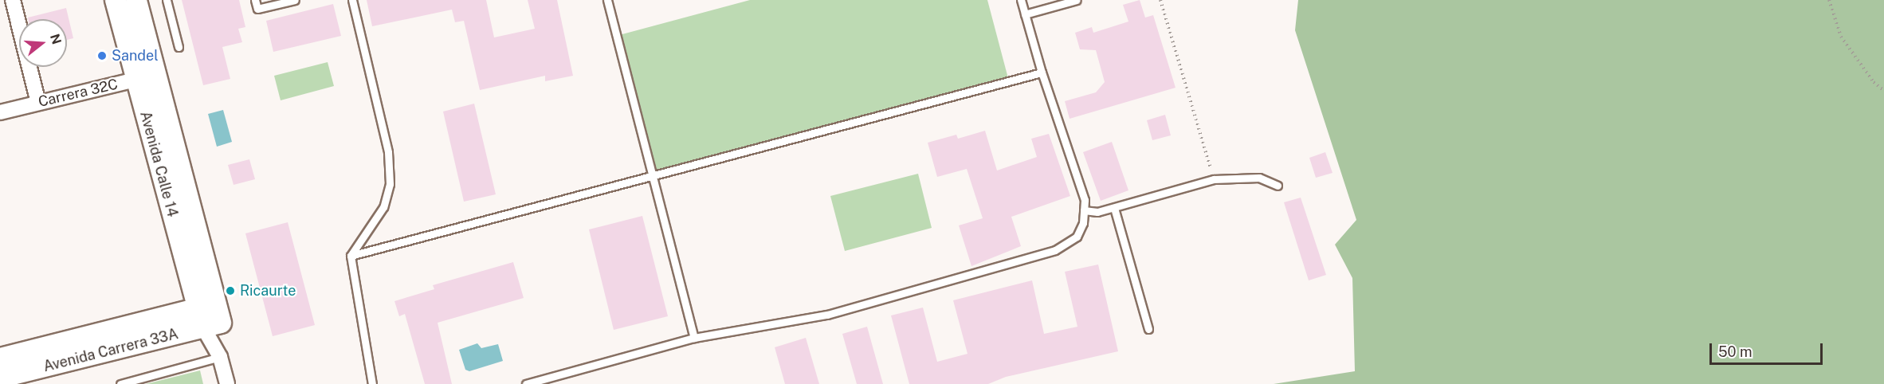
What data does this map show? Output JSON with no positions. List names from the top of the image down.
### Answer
{
  "streets": {
    "main road": ["Avenida Calle 14", "Avenida Carrera 33A"],
    "street": ["Carrera 32C"]
  },
  "crossings": [
    ["Carrera 32C", "Avenida Calle 14"],
    ["Avenida Calle 14", "Avenida Carrera 33A"]
  ],
  "places": ["Sandel", "Ricaurte"],
  "scale_bar": "50 m",
  "north": "right"
}
